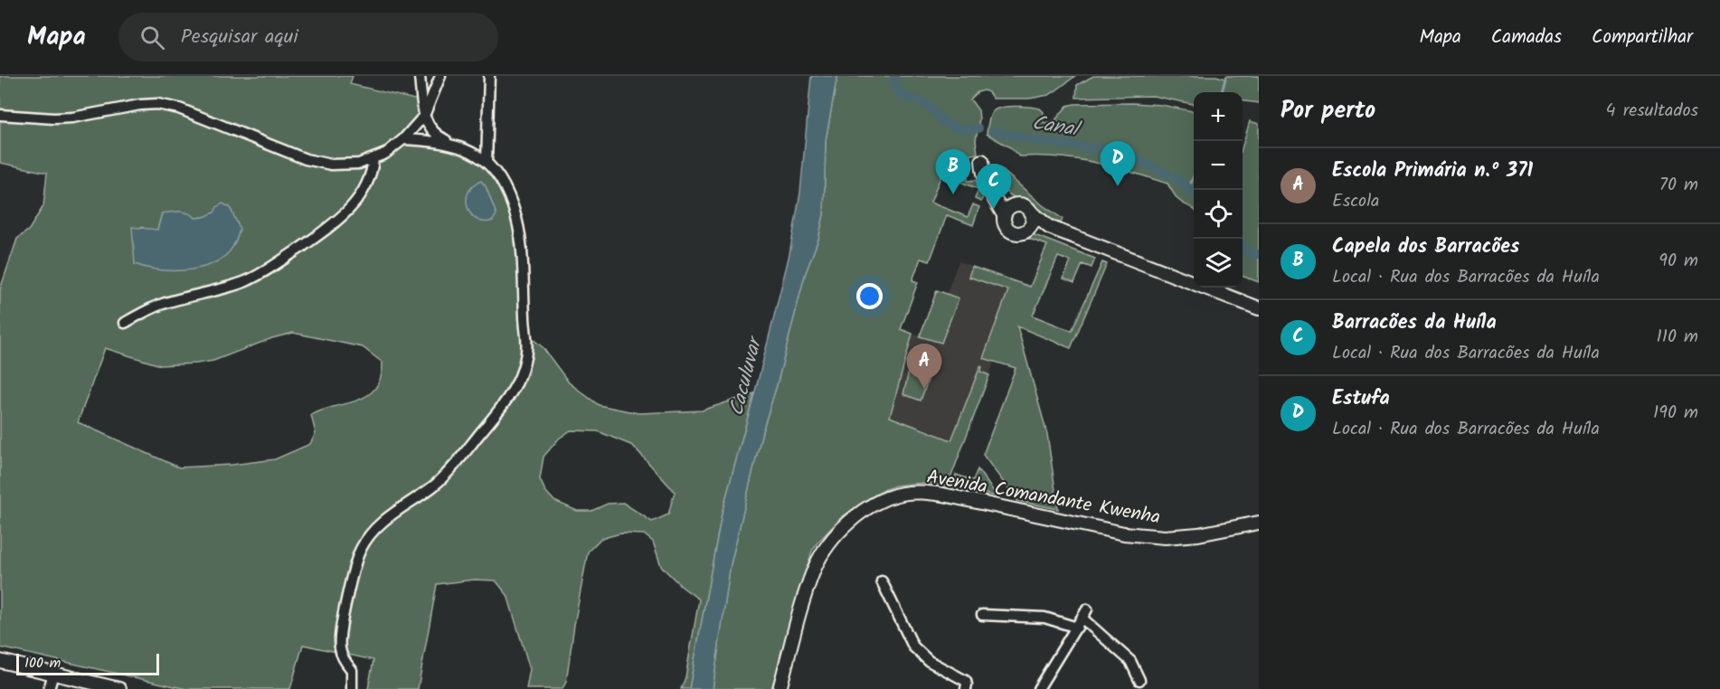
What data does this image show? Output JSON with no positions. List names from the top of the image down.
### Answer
{
  "streets": {
    "main road": ["Avenida Comandante Kwenha"]
  },
  "water": ["Canal", "Caculuvar"],
  "scale_bar": "100 m",
  "page": {
    "header": "Mapa",
    "search": "Pesquisar aqui",
    "nav": ["Mapa", "Camadas", "Compartilhar"],
    "heading": ["Por perto", "4 resultados"],
    "map_buttons": ["+", "−"],
    "pins": [
      "D",
      "B",
      "C",
      "A"
    ],
    "list": [
      {
        "mark": "A",
        "name": "Escola Primária n.º 371",
        "note": "Escola",
        "value": "70 m"
      },
      {
        "mark": "B",
        "name": "Capela dos Barracões",
        "note": "Local · Rua dos Barracões da Huíla",
        "value": "90 m"
      },
      {
        "mark": "C",
        "name": "Barracões da Huíla",
        "note": "Local · Rua dos Barracões da Huíla",
        "value": "110 m"
      },
      {
        "mark": "D",
        "name": "Estufa",
        "note": "Local · Rua dos Barracões da Huíla",
        "value": "190 m"
      }
    ],
    "scale": "100 m"
  }
}
